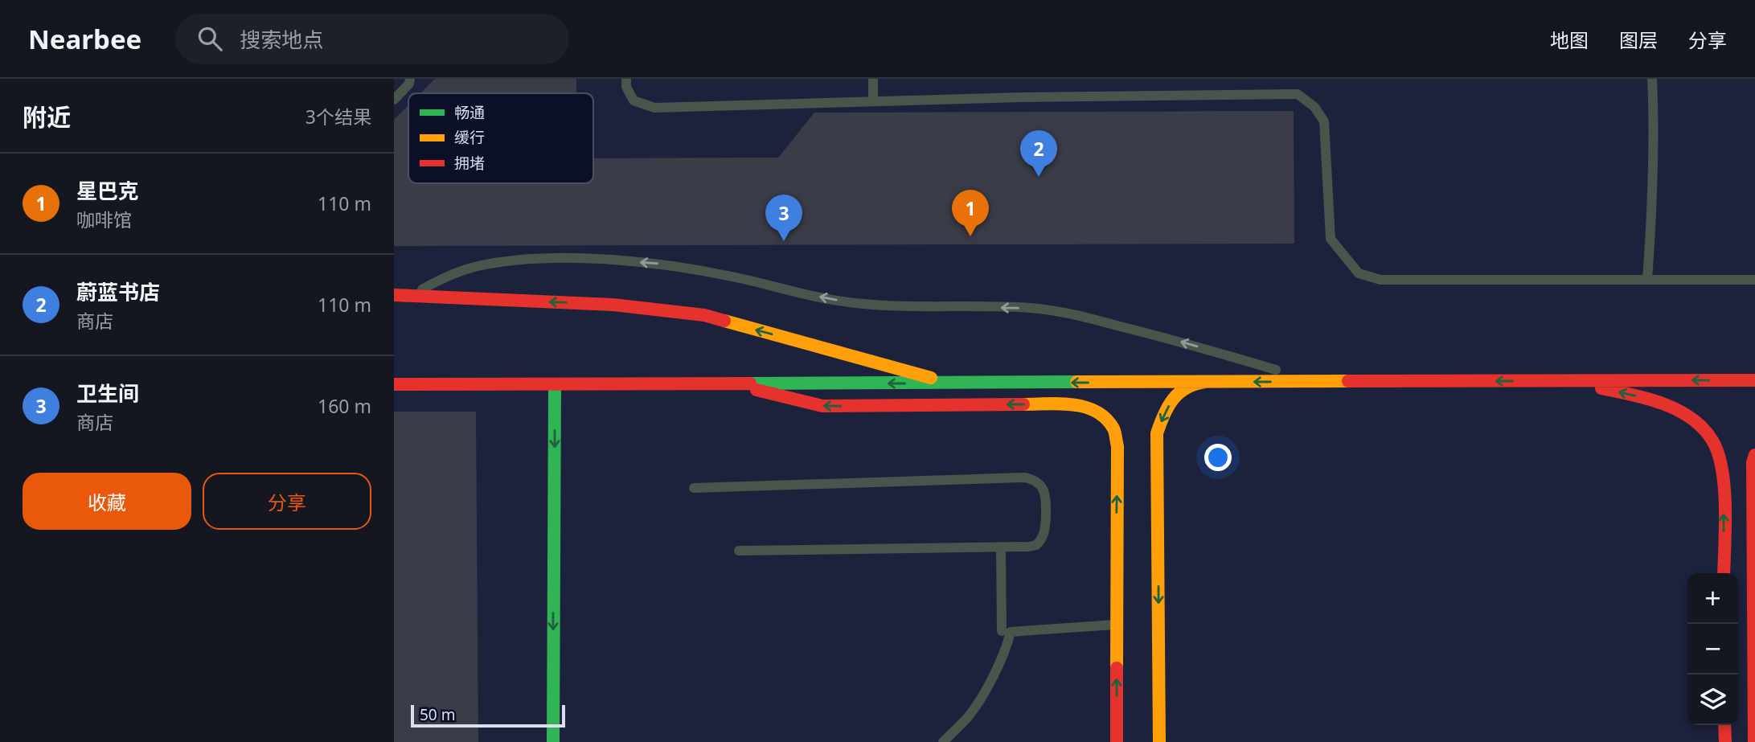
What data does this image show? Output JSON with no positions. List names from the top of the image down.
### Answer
{
  "legend": ["畅通", "缓行", "拥堵"],
  "scale_bar": "50 m",
  "page": {
    "header": "Nearbee",
    "search": "搜索地点",
    "nav": ["地图", "图层", "分享"],
    "heading": ["附近", "3个结果"],
    "pins": ["2", "1", "3"],
    "list": [
      {
        "mark": "1",
        "name": "星巴克",
        "note": "咖啡馆",
        "value": "110 m"
      },
      {
        "mark": "2",
        "name": "蔚蓝书店",
        "note": "商店",
        "value": "110 m"
      },
      {
        "mark": "3",
        "name": "卫生间",
        "note": "商店",
        "value": "160 m"
      }
    ],
    "buttons": ["收藏", "分享"],
    "map_buttons": ["+", "−"],
    "scale": "50 m"
  }
}
